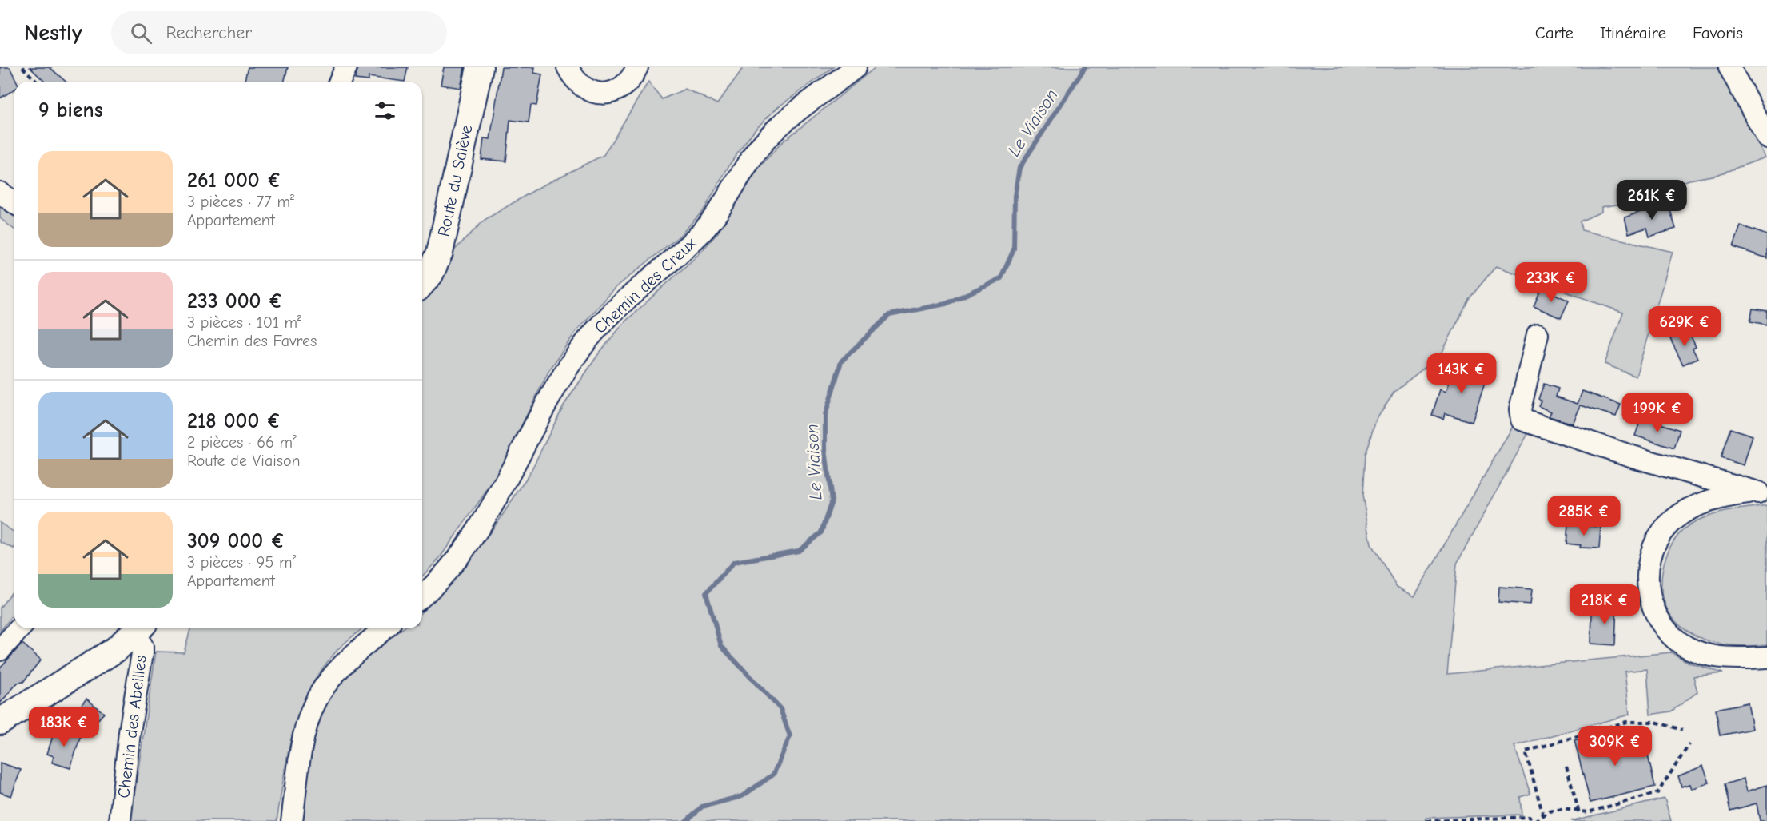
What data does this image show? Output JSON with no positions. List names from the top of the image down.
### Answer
{
  "streets": {
    "main road": ["Route du Salève"],
    "street": ["Chemin des Creux", "Chemin des Abeilles"]
  },
  "water": ["Le Viaison"],
  "page": {
    "header": "Nestly",
    "search": "Rechercher",
    "nav": ["Carte", "Itinéraire", "Favoris"],
    "heading": "9 biens",
    "list": [
      {
        "name": "261 000 €",
        "note": "3 pièces · 77 m² · Appartement"
      },
      {
        "name": "233 000 €",
        "note": "3 pièces · 101 m² · Chemin des Favres"
      },
      {
        "name": "218 000 €",
        "note": "2 pièces · 66 m² · Route de Viaison"
      },
      {
        "name": "309 000 €",
        "note": "3 pièces · 95 m² · Appartement"
      }
    ],
    "price": [
      "261K €",
      "233K €",
      "629K €",
      "143K €",
      "199K €",
      "285K €",
      "218K €",
      "183K €",
      "309K €"
    ]
  }
}
